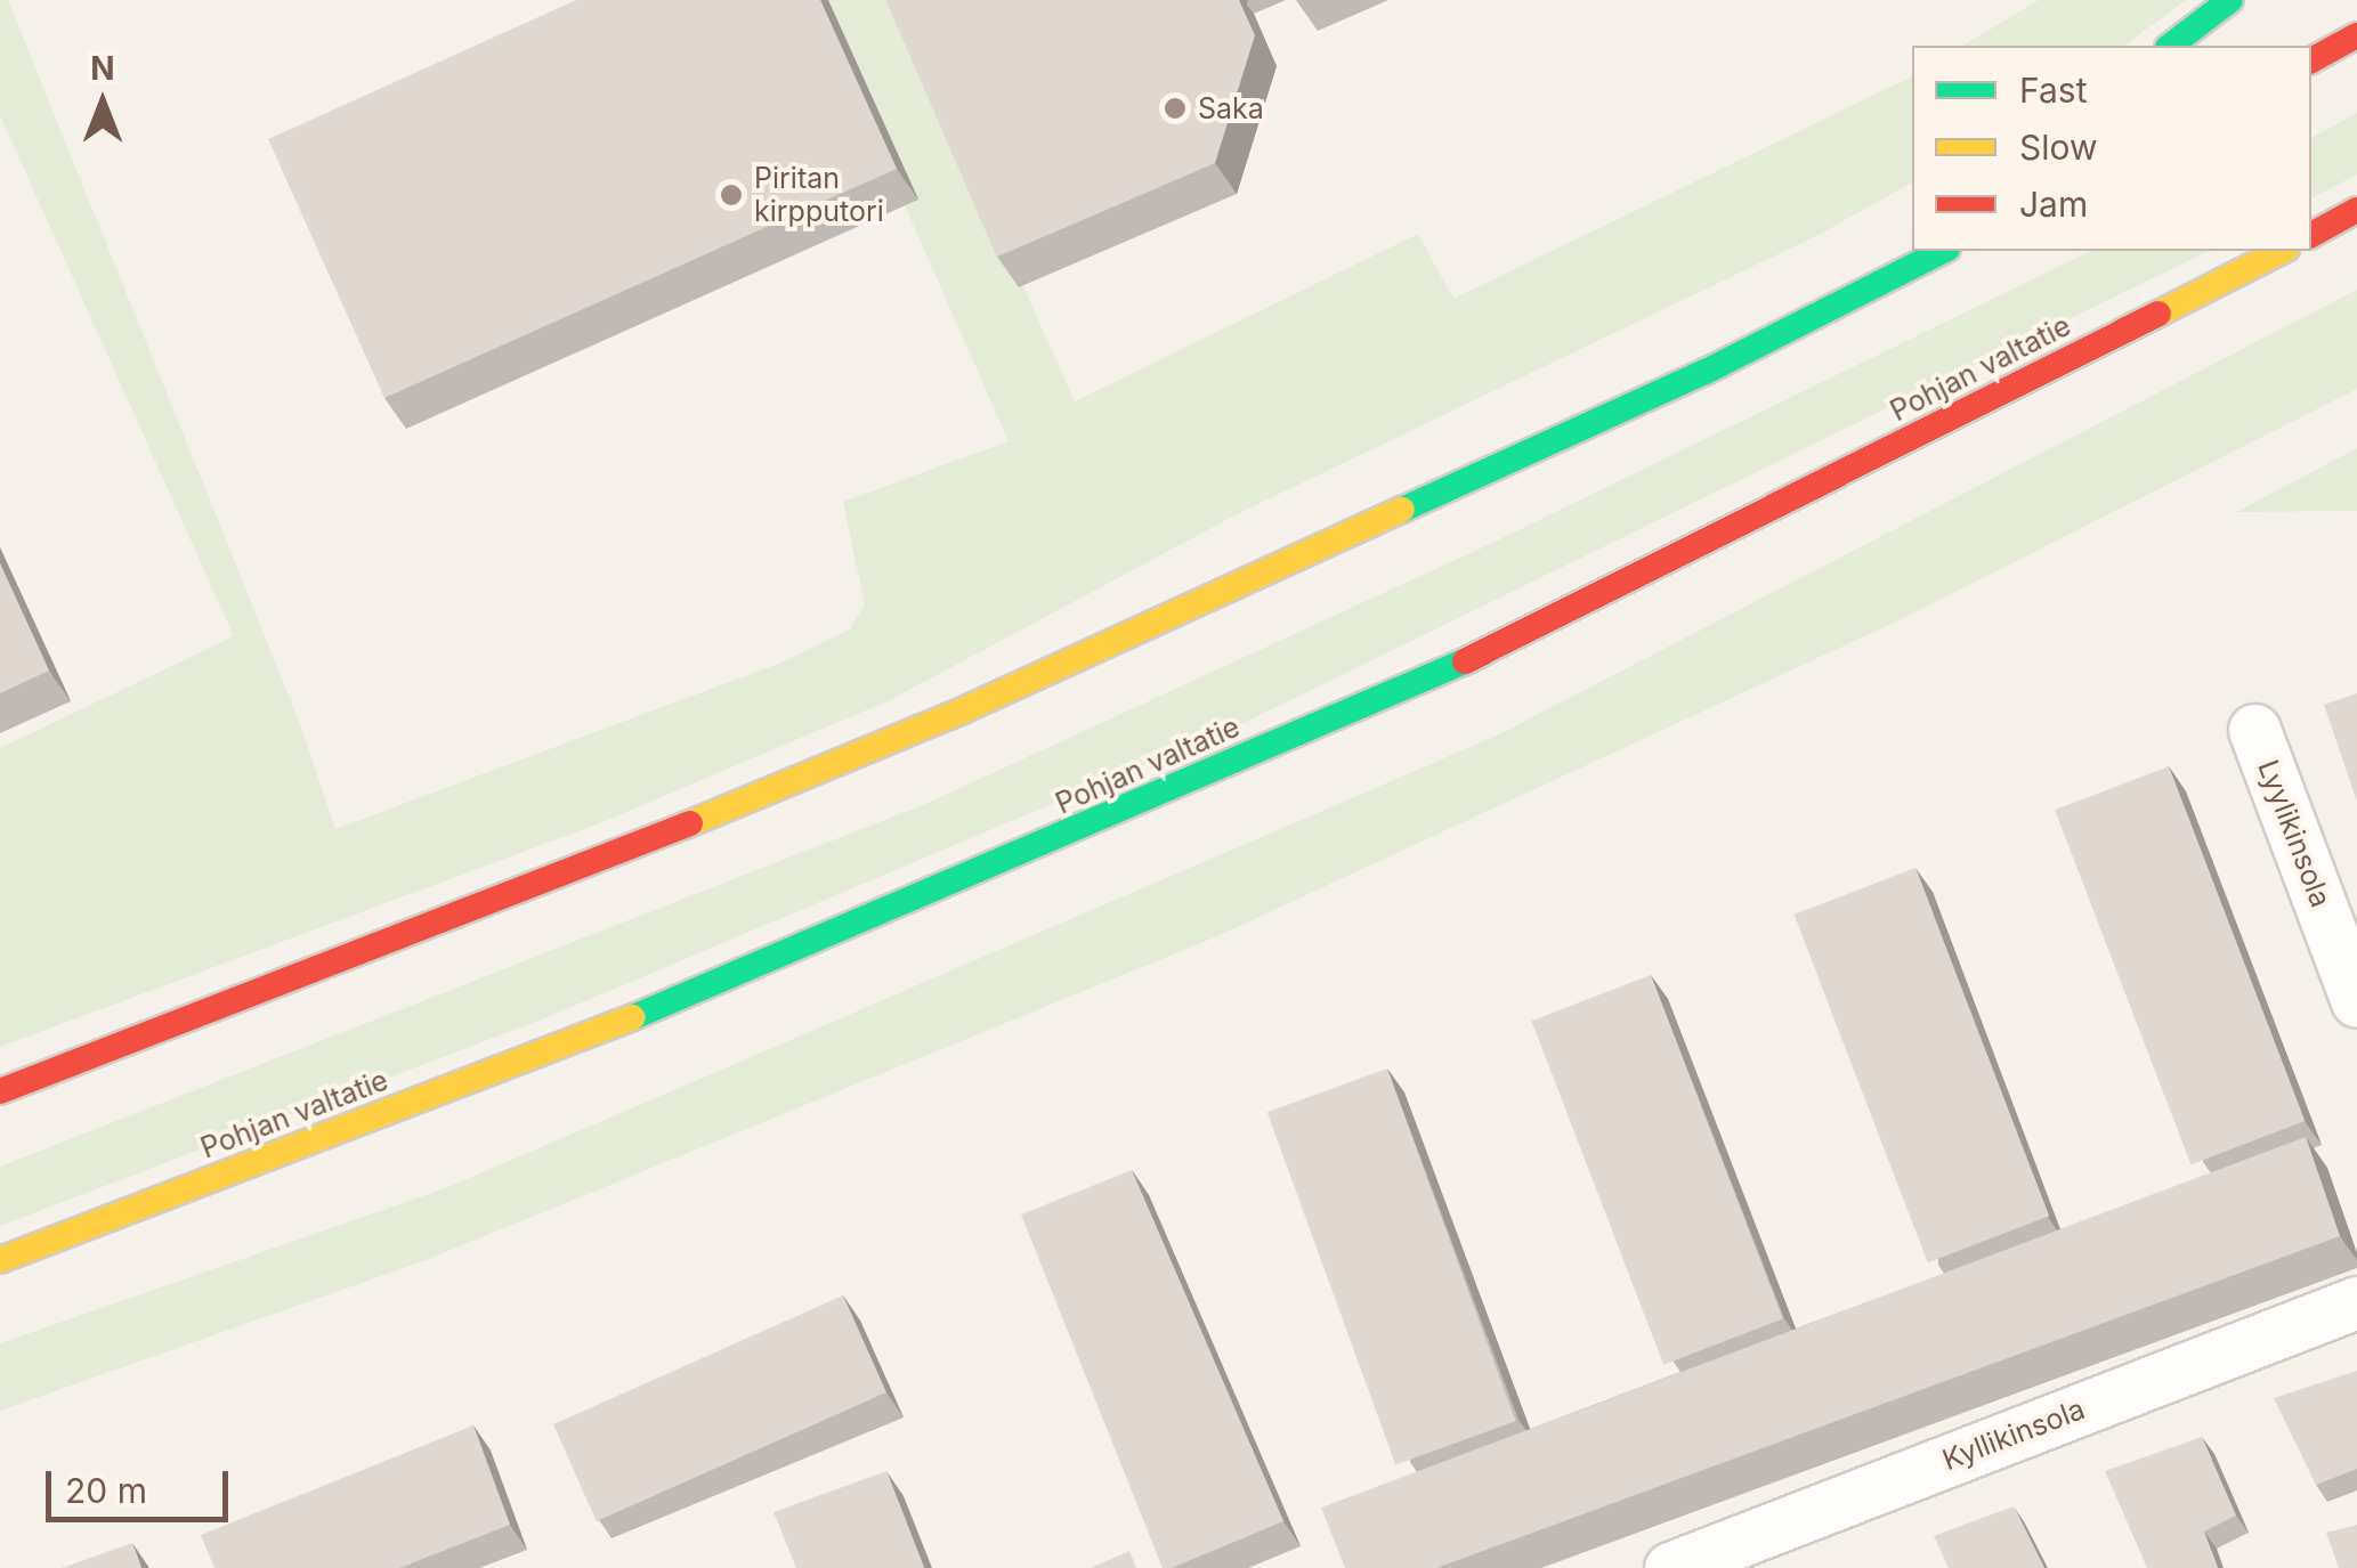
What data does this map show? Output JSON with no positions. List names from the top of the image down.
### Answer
{
  "streets": {
    "highway": ["Pohjan valtatie"],
    "street": ["Lyylikinsola", "Kyllikinsola"]
  },
  "places": ["Saka", "Piritan kirpputori"],
  "legend": ["Fast", "Slow", "Jam"],
  "scale_bar": "20 m",
  "north": "top"
}
